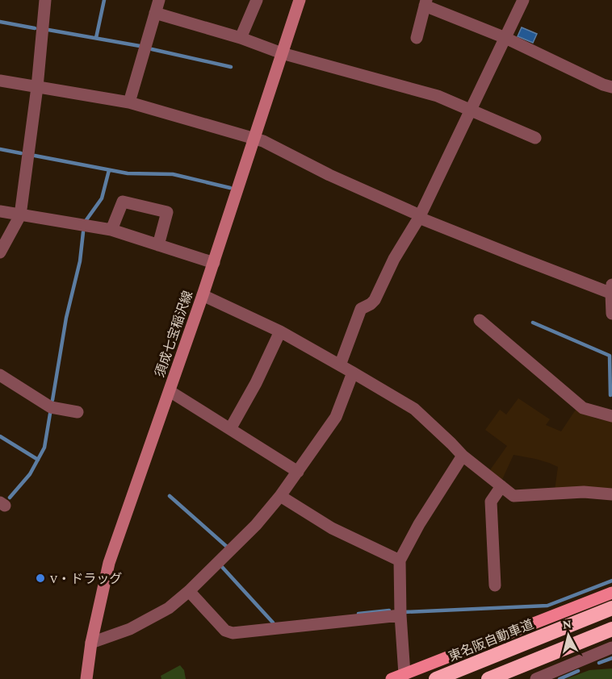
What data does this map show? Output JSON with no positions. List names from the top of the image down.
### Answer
{
  "streets": {
    "highway": ["東名阪自動車道"],
    "main road": ["須成七宝稲沢線"]
  },
  "places": ["V・ドラッグ"],
  "north": "top"
}
